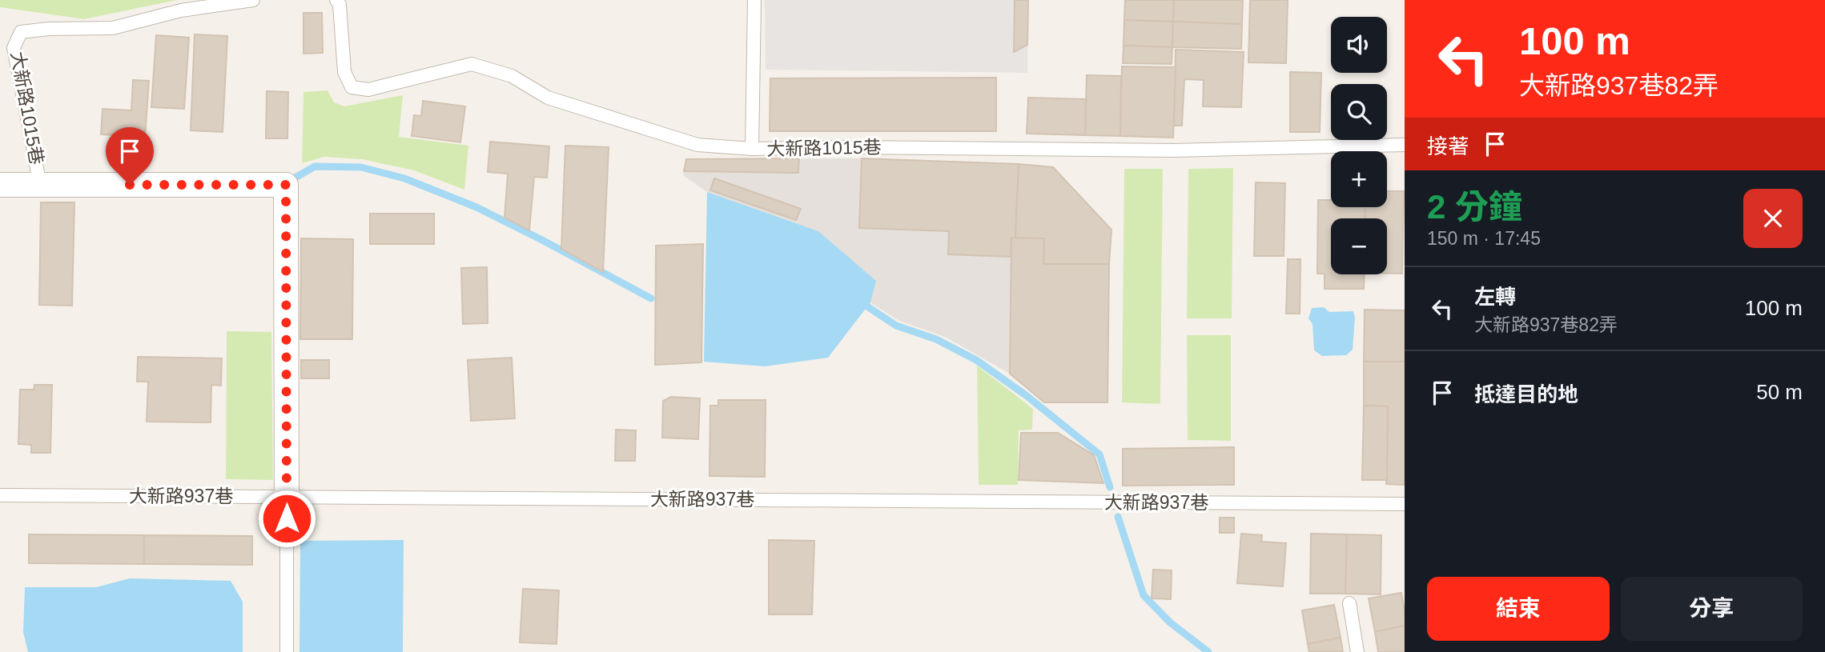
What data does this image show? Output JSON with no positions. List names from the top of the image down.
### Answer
{
  "streets": {
    "lane": ["大新路1015巷", "大新路937巷"]
  },
  "page": {
    "turn": ["100 m", "大新路937巷82弄"],
    "map_buttons": ["+", "−"],
    "then": "接著",
    "heading": ["2 分鐘", "150 m · 17:45"],
    "list": [
      {
        "name": "左轉",
        "note": "大新路937巷82弄",
        "value": "100 m"
      },
      {
        "name": "抵達目的地",
        "value": "50 m"
      }
    ],
    "buttons": ["結束", "分享"]
  }
}
